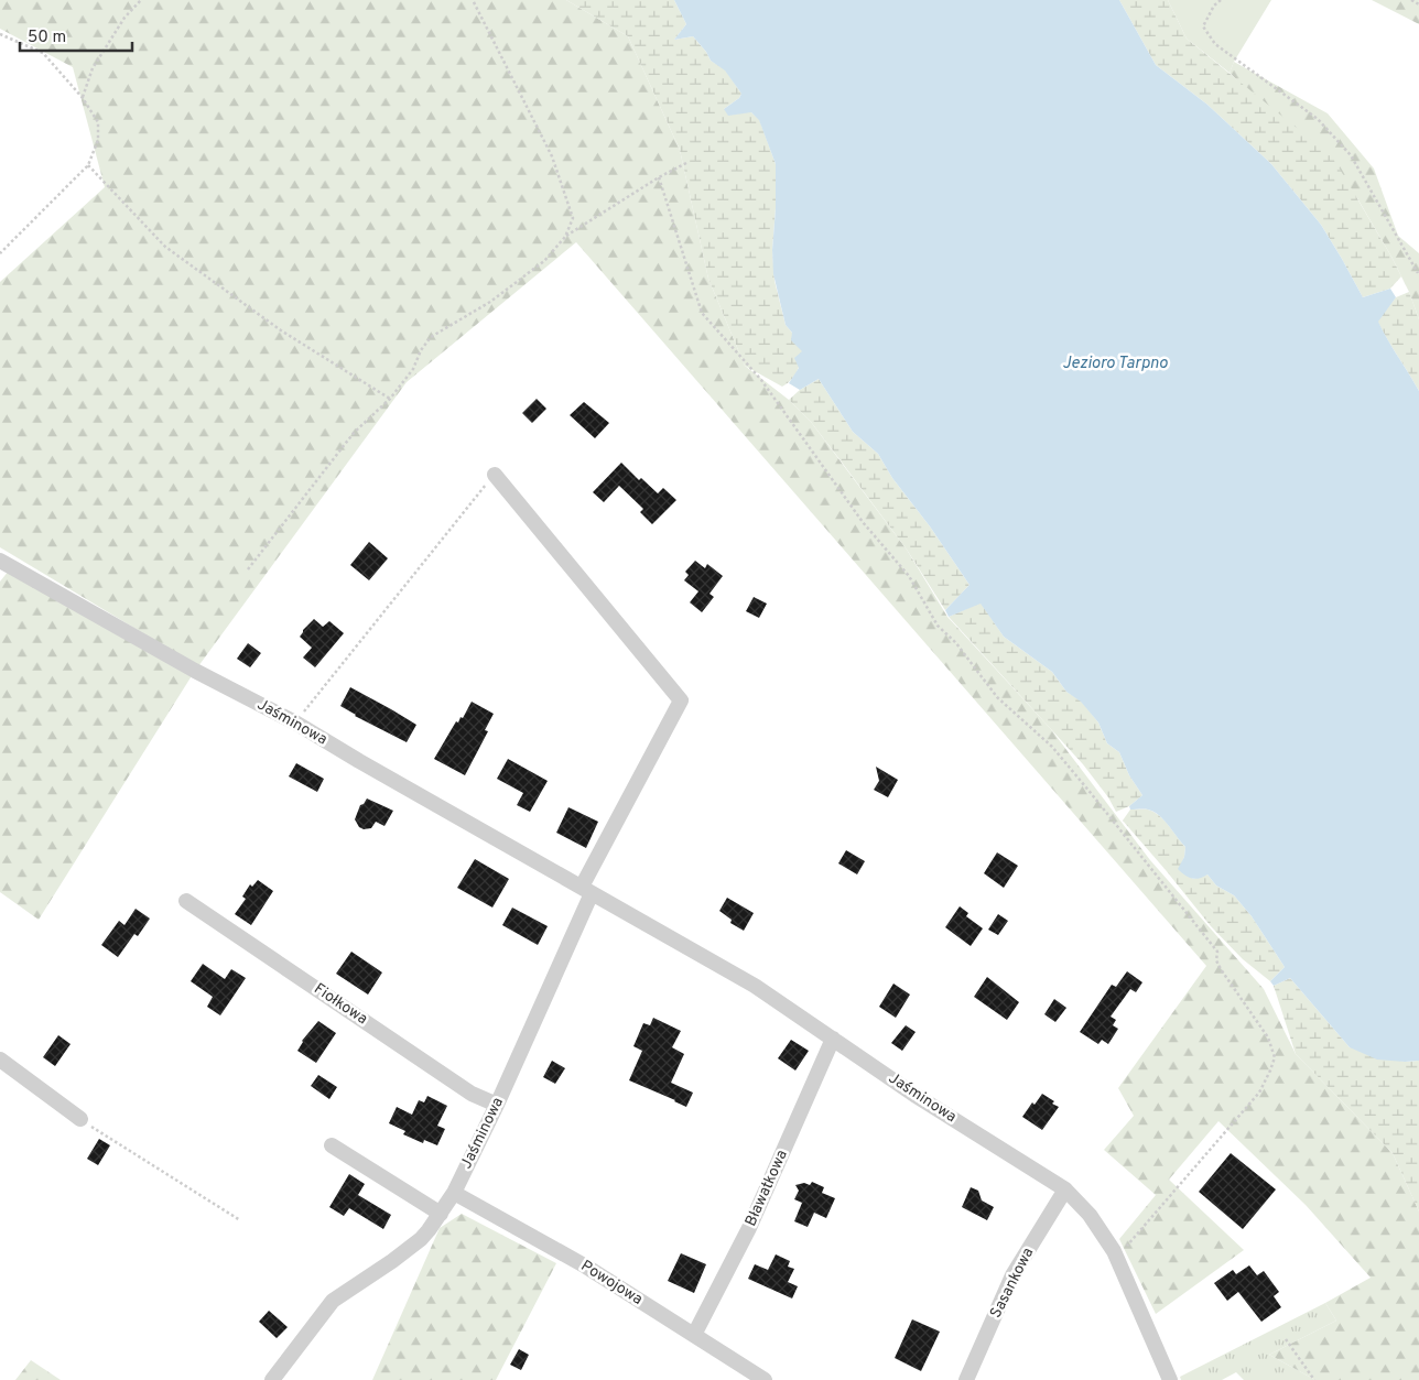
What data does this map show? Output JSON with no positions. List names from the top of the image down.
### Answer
{
  "streets": {
    "street": [
      "Jaśminowa",
      "Fiołkowa",
      "Bławatkowa",
      "Powojowa",
      "Sasankowa"
    ]
  },
  "crossings": [
    ["Jaśminowa", "Fiołkowa"],
    ["Jaśminowa", "Bławatkowa"],
    ["Jaśminowa", "Powojowa"],
    ["Jaśminowa", "Sasankowa"],
    ["Bławatkowa", "Powojowa"]
  ],
  "water": ["Jezioro Tarpno"],
  "scale_bar": "50 m"
}
